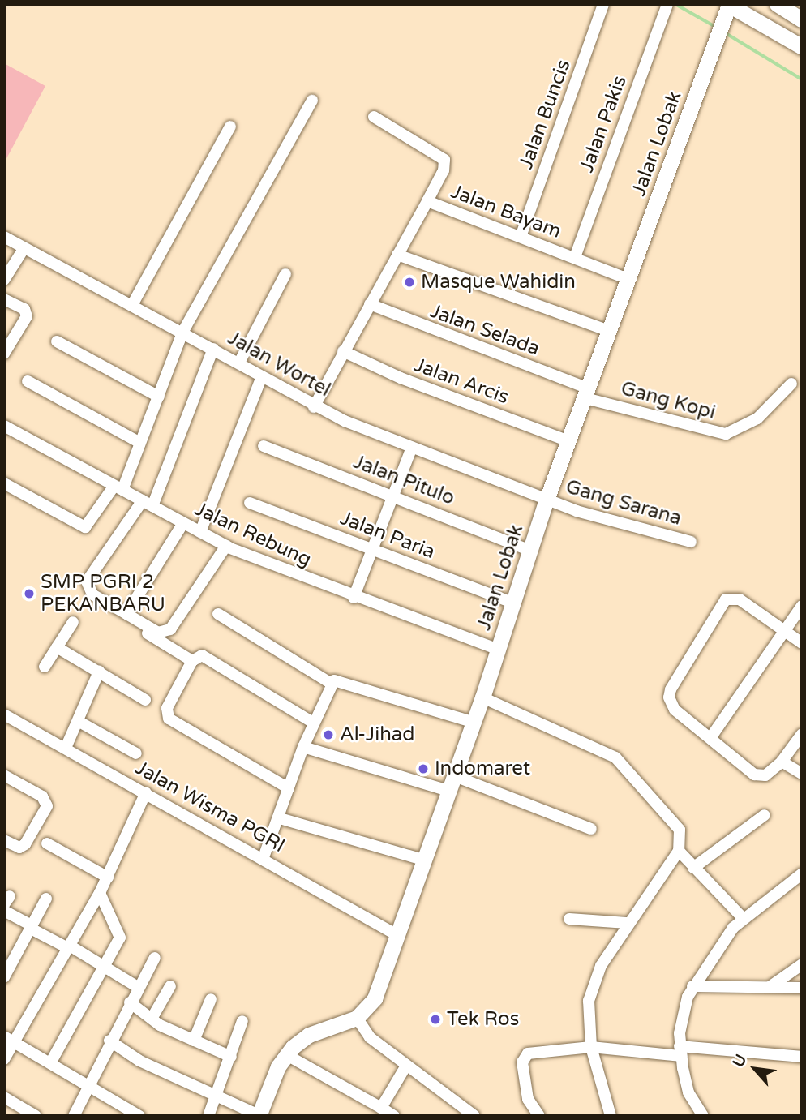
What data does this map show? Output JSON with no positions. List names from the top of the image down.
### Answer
{
  "streets": {
    "main road": ["Jalan Lobak"],
    "street": [
      "Jalan Buncis",
      "Jalan Pakis",
      "Jalan Bayam",
      "Jalan Selada",
      "Jalan Wortel",
      "Jalan Arcis",
      "Gang Kopi",
      "Jalan Pitulo",
      "Gang Sarana",
      "Jalan Rebung",
      "Jalan Paria",
      "Jalan Wisma PGRI"
    ]
  },
  "crossings": [
    ["Jalan Buncis", "Jalan Bayam"],
    ["Jalan Pakis", "Jalan Bayam"],
    ["Jalan Lobak", "Jalan Bayam"],
    ["Jalan Lobak", "Jalan Selada"],
    ["Jalan Lobak", "Jalan Wortel"],
    ["Jalan Lobak", "Jalan Arcis"],
    ["Jalan Lobak", "Gang Kopi"],
    ["Jalan Lobak", "Jalan Pitulo"],
    ["Jalan Lobak", "Gang Sarana"],
    ["Jalan Lobak", "Jalan Rebung"],
    ["Jalan Lobak", "Jalan Paria"],
    ["Jalan Lobak", "Jalan Wisma PGRI"],
    ["Jalan Selada", "Gang Kopi"],
    ["Jalan Wortel", "Gang Sarana"]
  ],
  "places": [
    "Masque Wahidin",
    "SMP PGRI 2 PEKANBARU",
    "Al-Jihad",
    "Indomaret",
    "Tek Ros"
  ],
  "north": "top left"
}
